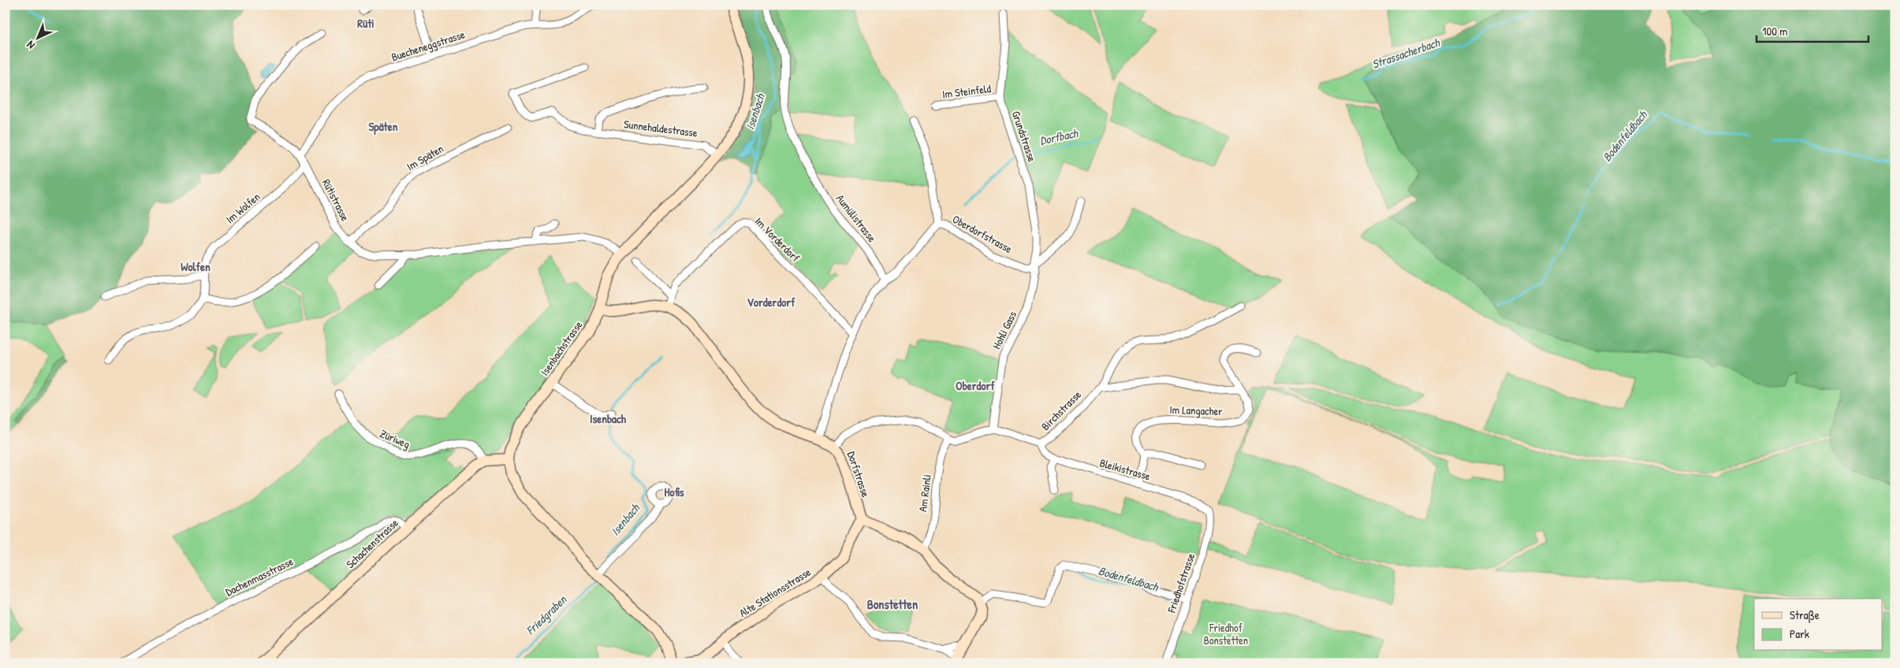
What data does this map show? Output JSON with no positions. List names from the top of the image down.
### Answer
{
  "streets": {
    "street": [
      "Buecheneggstrasse",
      "Im Steinfeld",
      "Sunnehaldestrasse",
      "Grundstrasse",
      "Im Späten",
      "Rütistrasse",
      "Im Wolfen",
      "Aumülistrasse",
      "Oberdorfstrasse",
      "Im Vorderdorf",
      "Hohli Gass",
      "Isenbachstrasse",
      "Birchstrasse",
      "Im Langacher",
      "Züriweg",
      "Bleikistrasse",
      "Dorfstrasse",
      "Am Rainli",
      "Schachenstrasse",
      "Dachenmasstrasse",
      "Friedhofstrasse",
      "Alte Stationsstrasse"
    ]
  },
  "crossings": [
    ["Buecheneggstrasse", "Rütistrasse"],
    ["Im Steinfeld", "Grundstrasse"],
    ["Sunnehaldestrasse", "Isenbachstrasse"],
    ["Grundstrasse", "Oberdorfstrasse"],
    ["Grundstrasse", "Hohli Gass"],
    ["Im Späten", "Rütistrasse"],
    ["Rütistrasse", "Im Wolfen"],
    ["Rütistrasse", "Isenbachstrasse"],
    ["Aumülistrasse", "Oberdorfstrasse"],
    ["Oberdorfstrasse", "Hohli Gass"],
    ["Hohli Gass", "Birchstrasse"],
    ["Isenbachstrasse", "Dorfstrasse"],
    ["Birchstrasse", "Bleikistrasse"],
    ["Züriweg", "Schachenstrasse"],
    ["Bleikistrasse", "Friedhofstrasse"],
    ["Dorfstrasse", "Alte Stationsstrasse"],
    ["Schachenstrasse", "Dachenmasstrasse"]
  ],
  "districts": [
    "Rüti",
    "Späten",
    "Wolfen",
    "Vorderdorf",
    "Oberdorf",
    "Isenbach",
    "Hofis",
    "Bonstetten"
  ],
  "water": [
    "Strassacherbach",
    "Isenbach",
    "Bodenfeldbach",
    "Dorfbach",
    "Friedgraben"
  ],
  "parks": ["Friedhof Bonstetten"],
  "legend": ["Straße", "Park"],
  "scale_bar": "100 m",
  "north": "bottom left"
}
